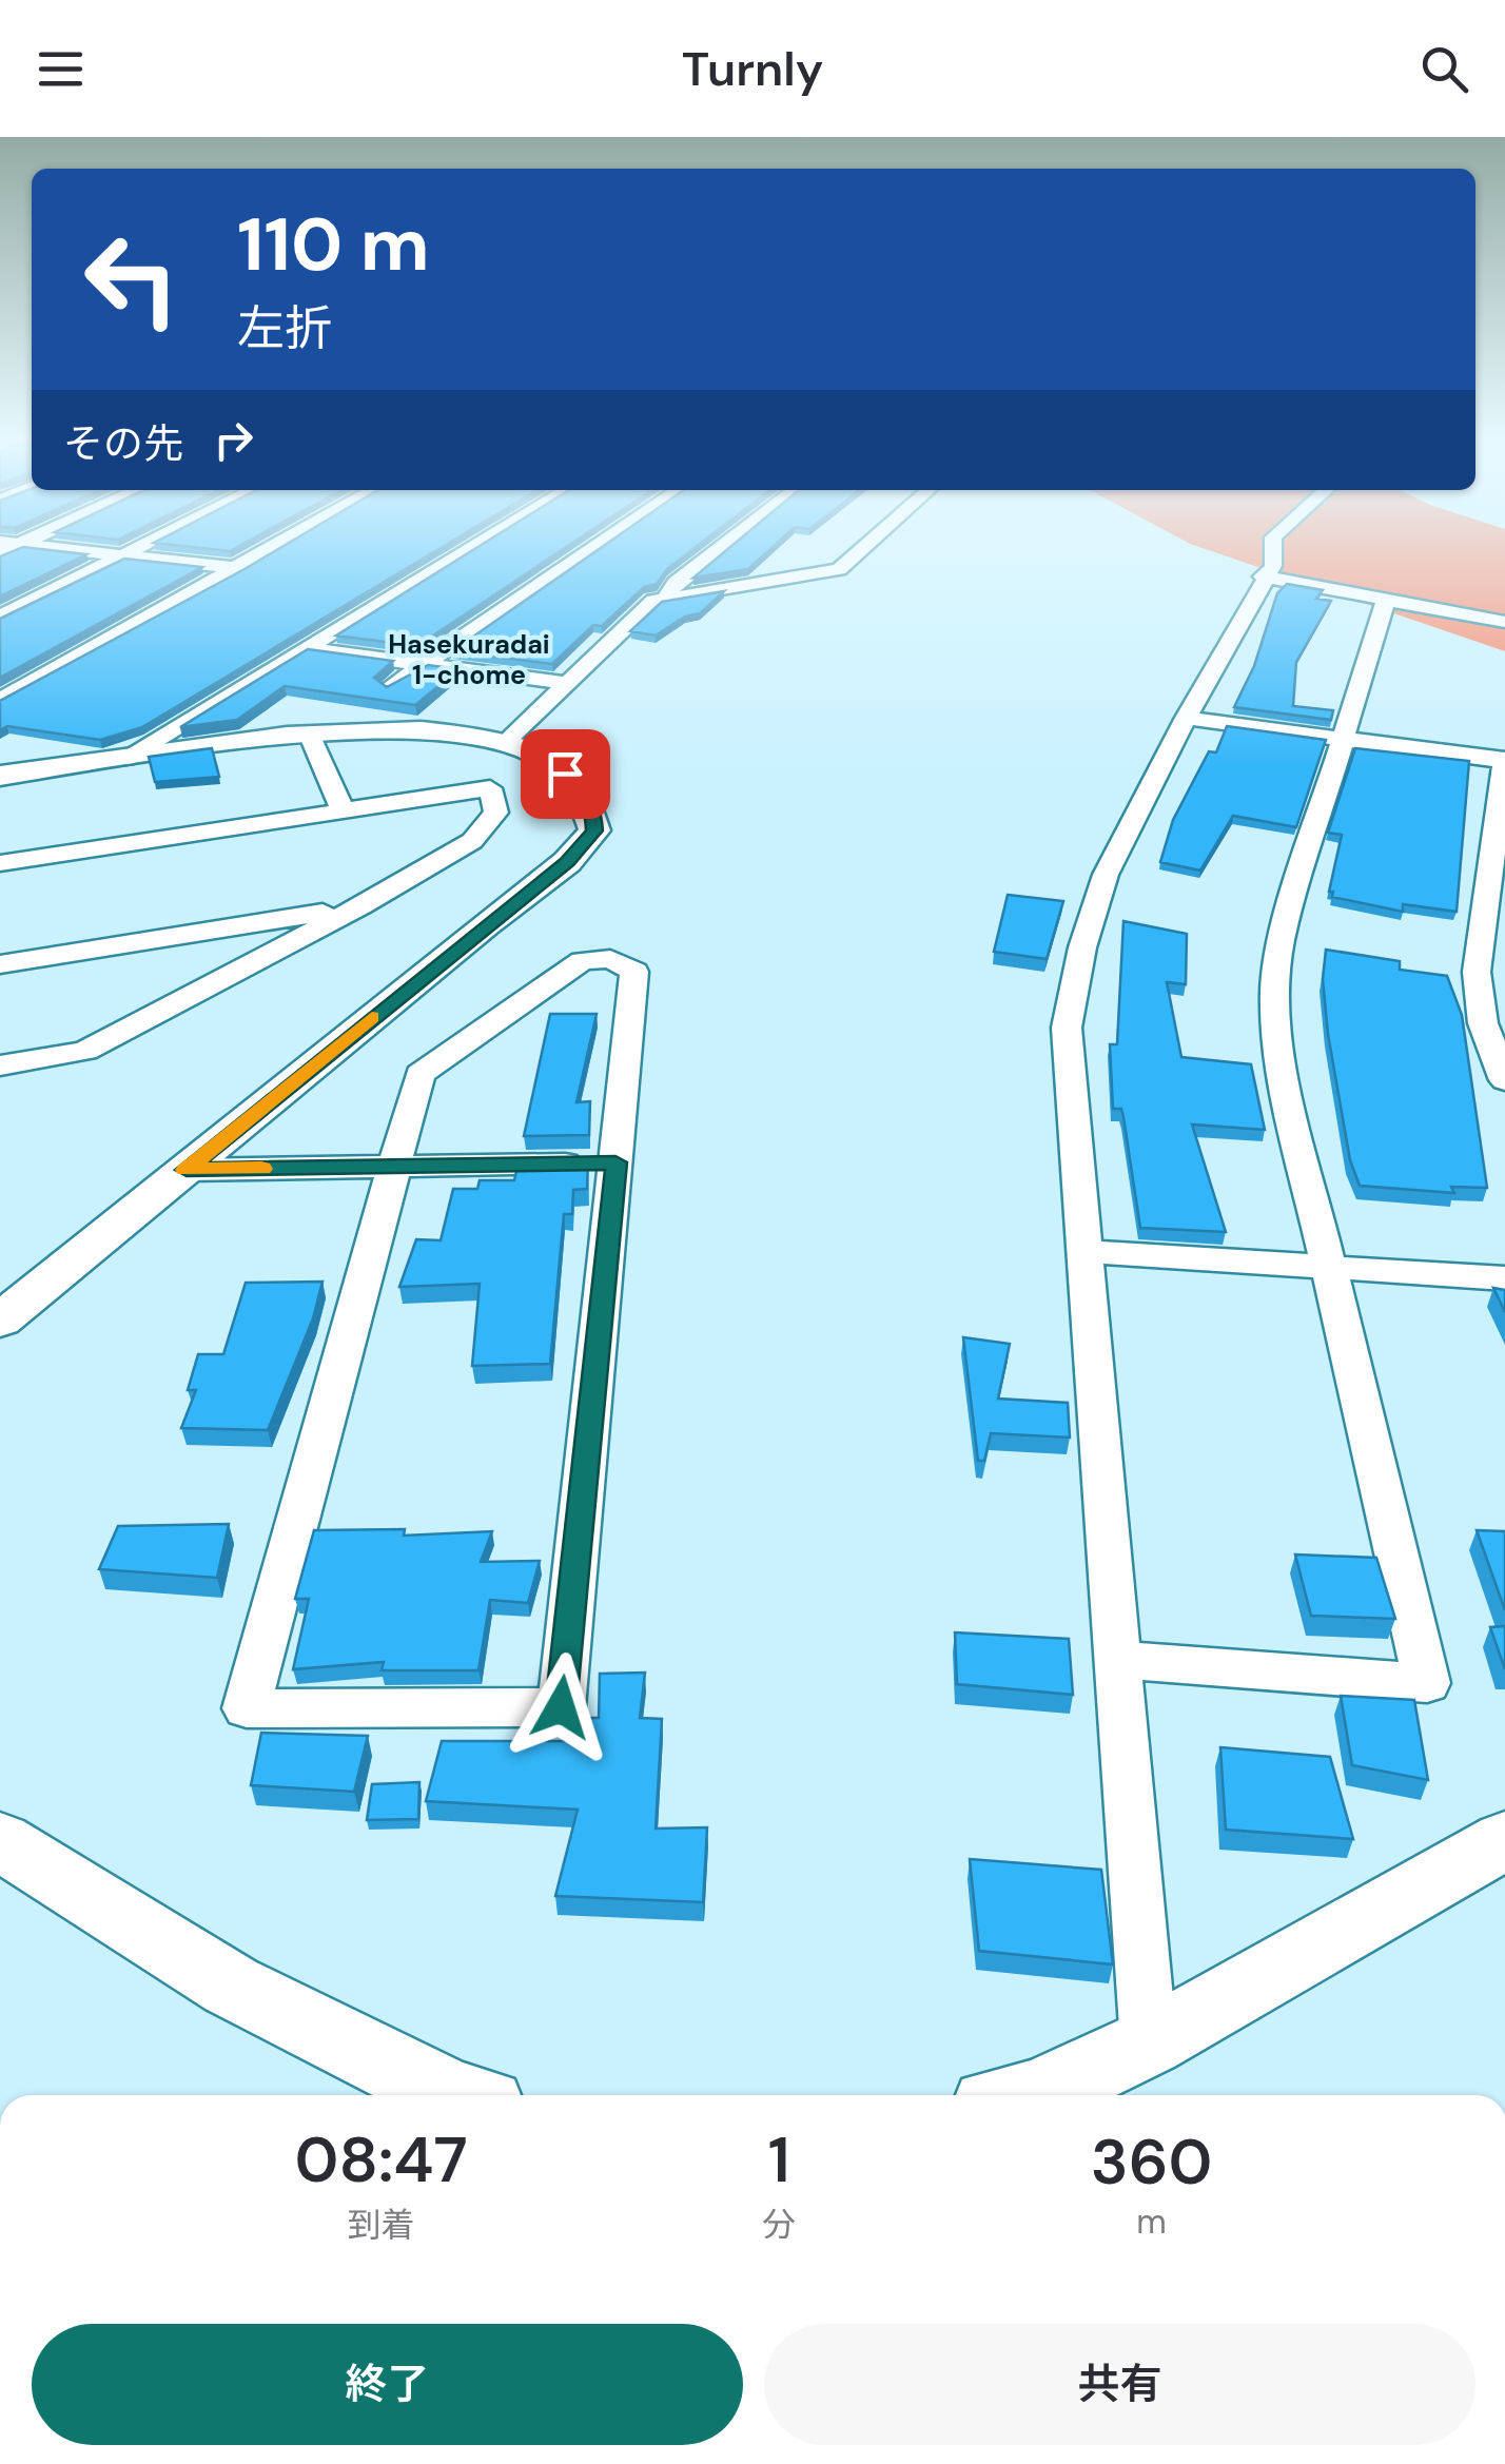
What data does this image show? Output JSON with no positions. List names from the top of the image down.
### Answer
{
  "districts": ["Hasekuradai 1-chome"],
  "page": {
    "header": "Turnly",
    "turn": ["110 m", "左折"],
    "then": "その先",
    "eta": [
      "08:47",
      "到着",
      "1",
      "分",
      "360",
      "m"
    ],
    "buttons": ["終了", "共有"]
  }
}
